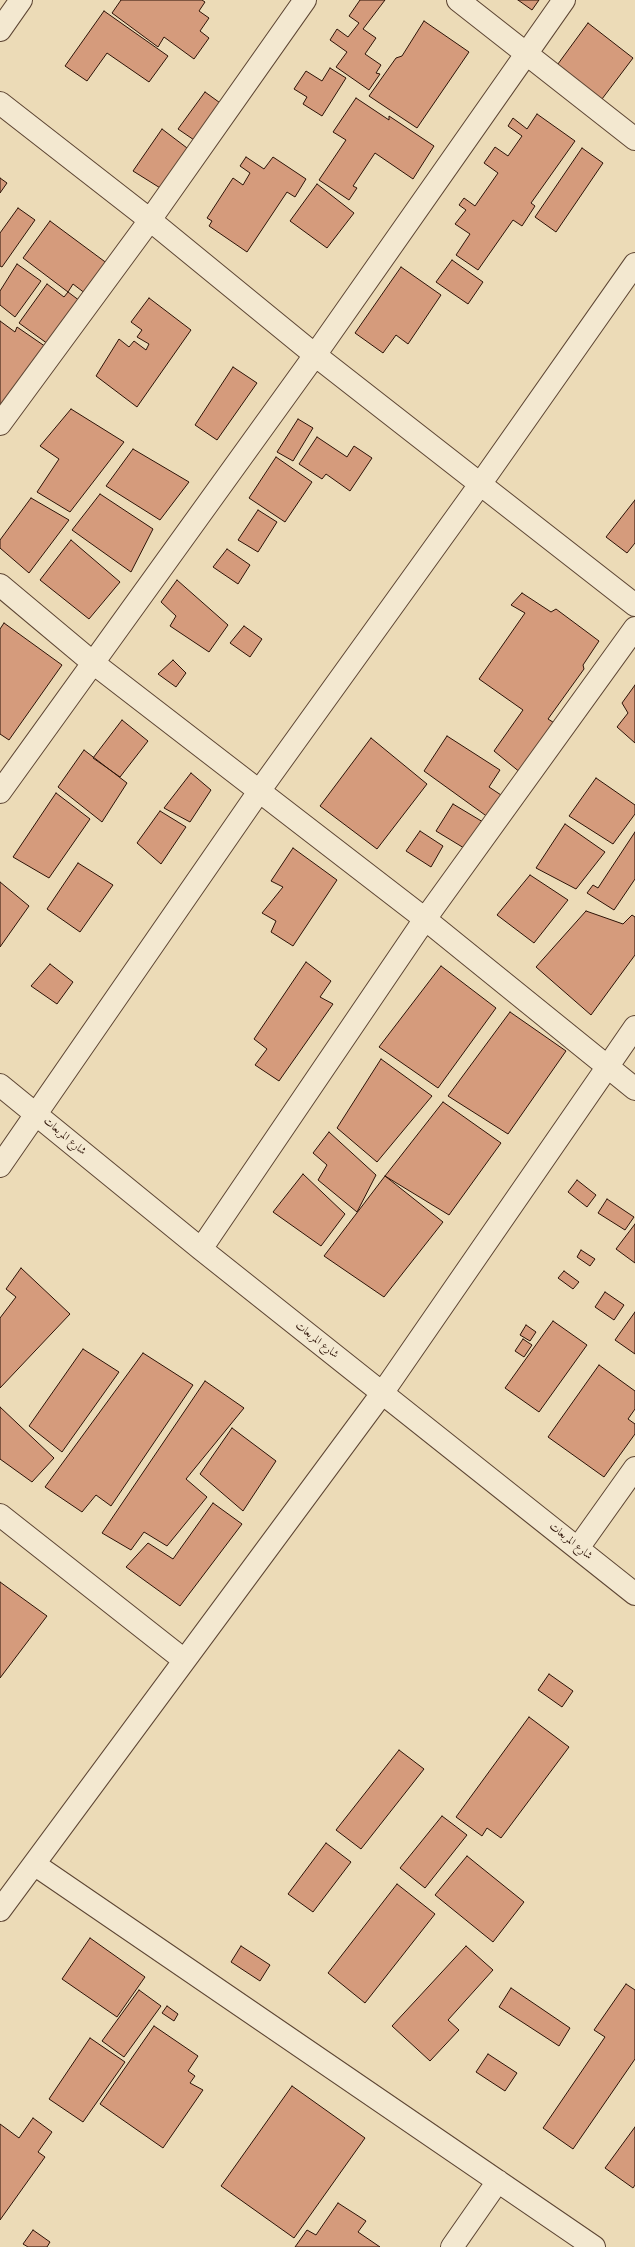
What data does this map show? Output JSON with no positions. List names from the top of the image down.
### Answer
{
  "streets": {
    "street": ["شارع المربعات"]
  }
}
